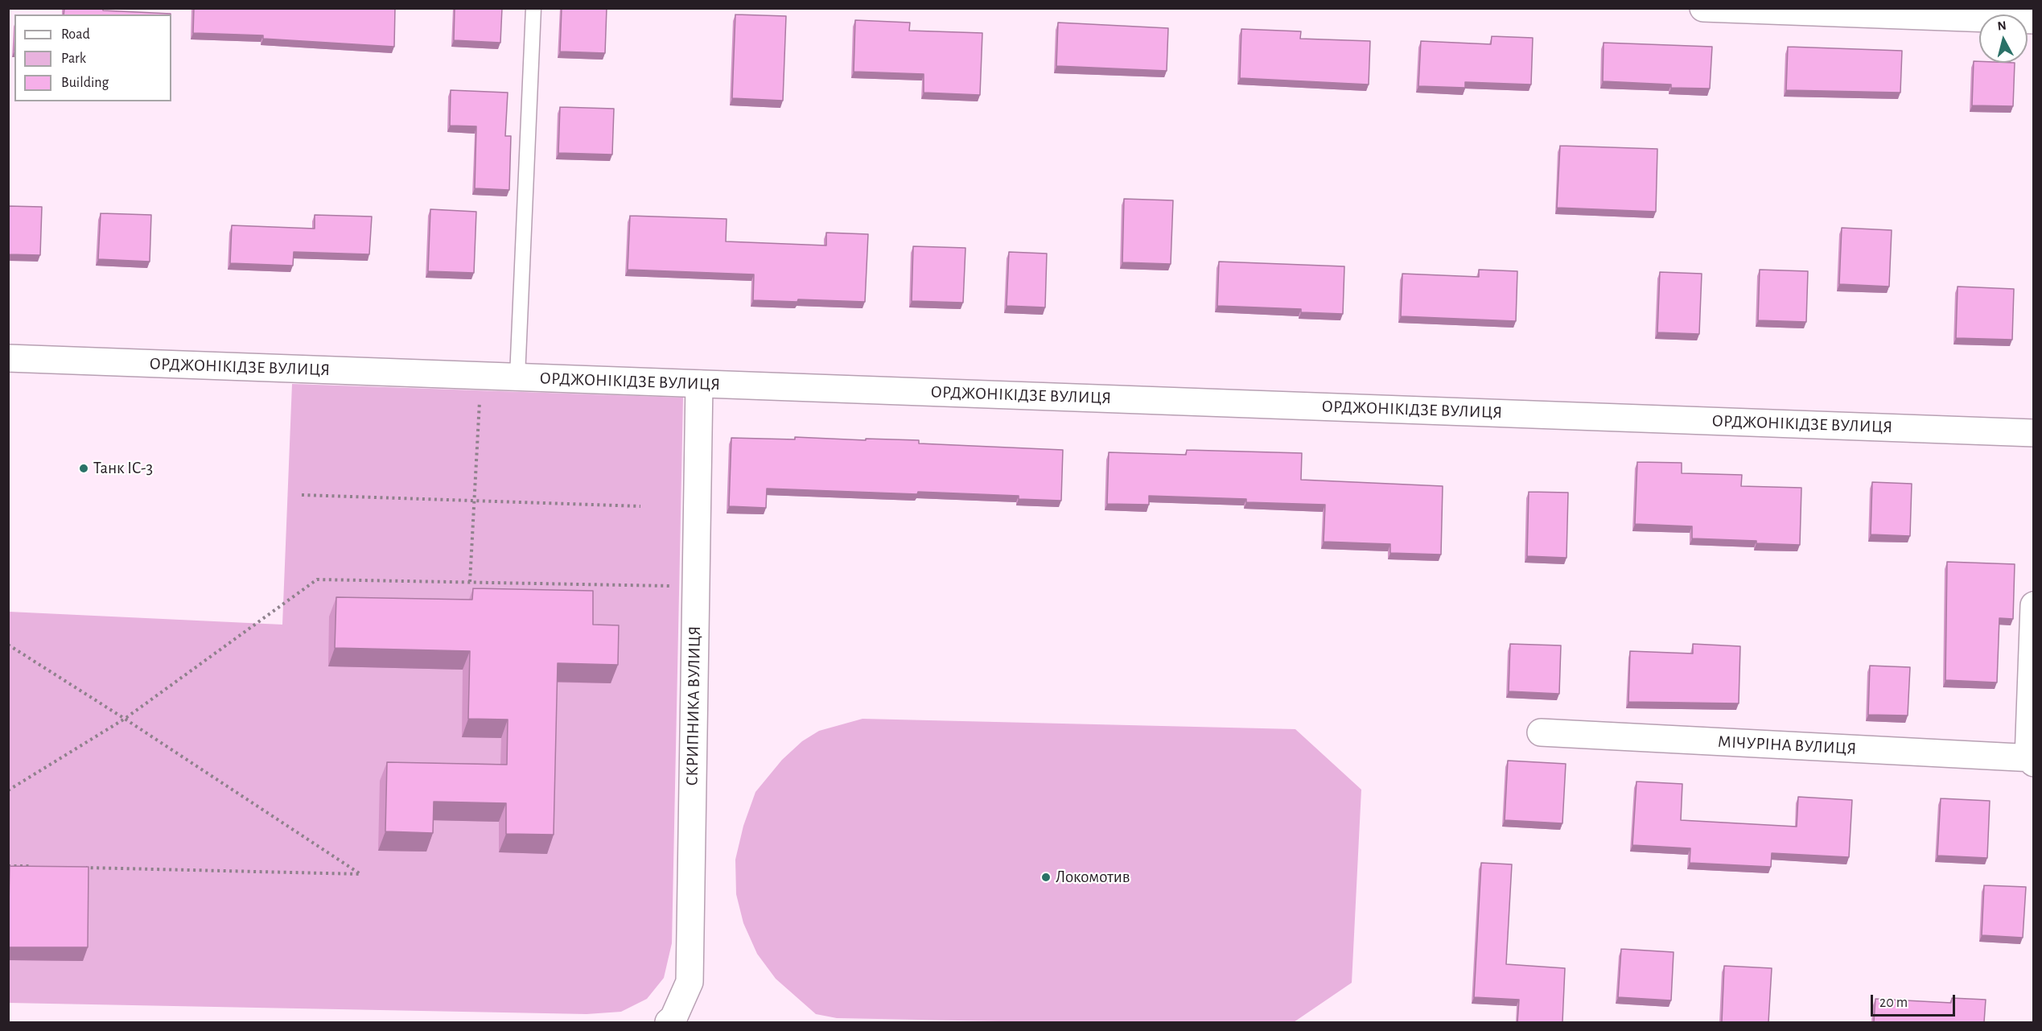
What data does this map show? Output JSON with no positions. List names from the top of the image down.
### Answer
{
  "streets": {
    "main road": ["ОРДЖОНІКІДЗЕ ВУЛИЦЯ", "СКРИПНИКА ВУЛИЦЯ", "МІЧУРІНА ВУЛИЦЯ"]
  },
  "crossings": [
    ["ОРДЖОНІКІДЗЕ ВУЛИЦЯ", "СКРИПНИКА ВУЛИЦЯ"]
  ],
  "places": ["Танк ІС-3", "Локомотив"],
  "legend": ["Road", "Park", "Building"],
  "scale_bar": "20 m",
  "north": "top"
}
